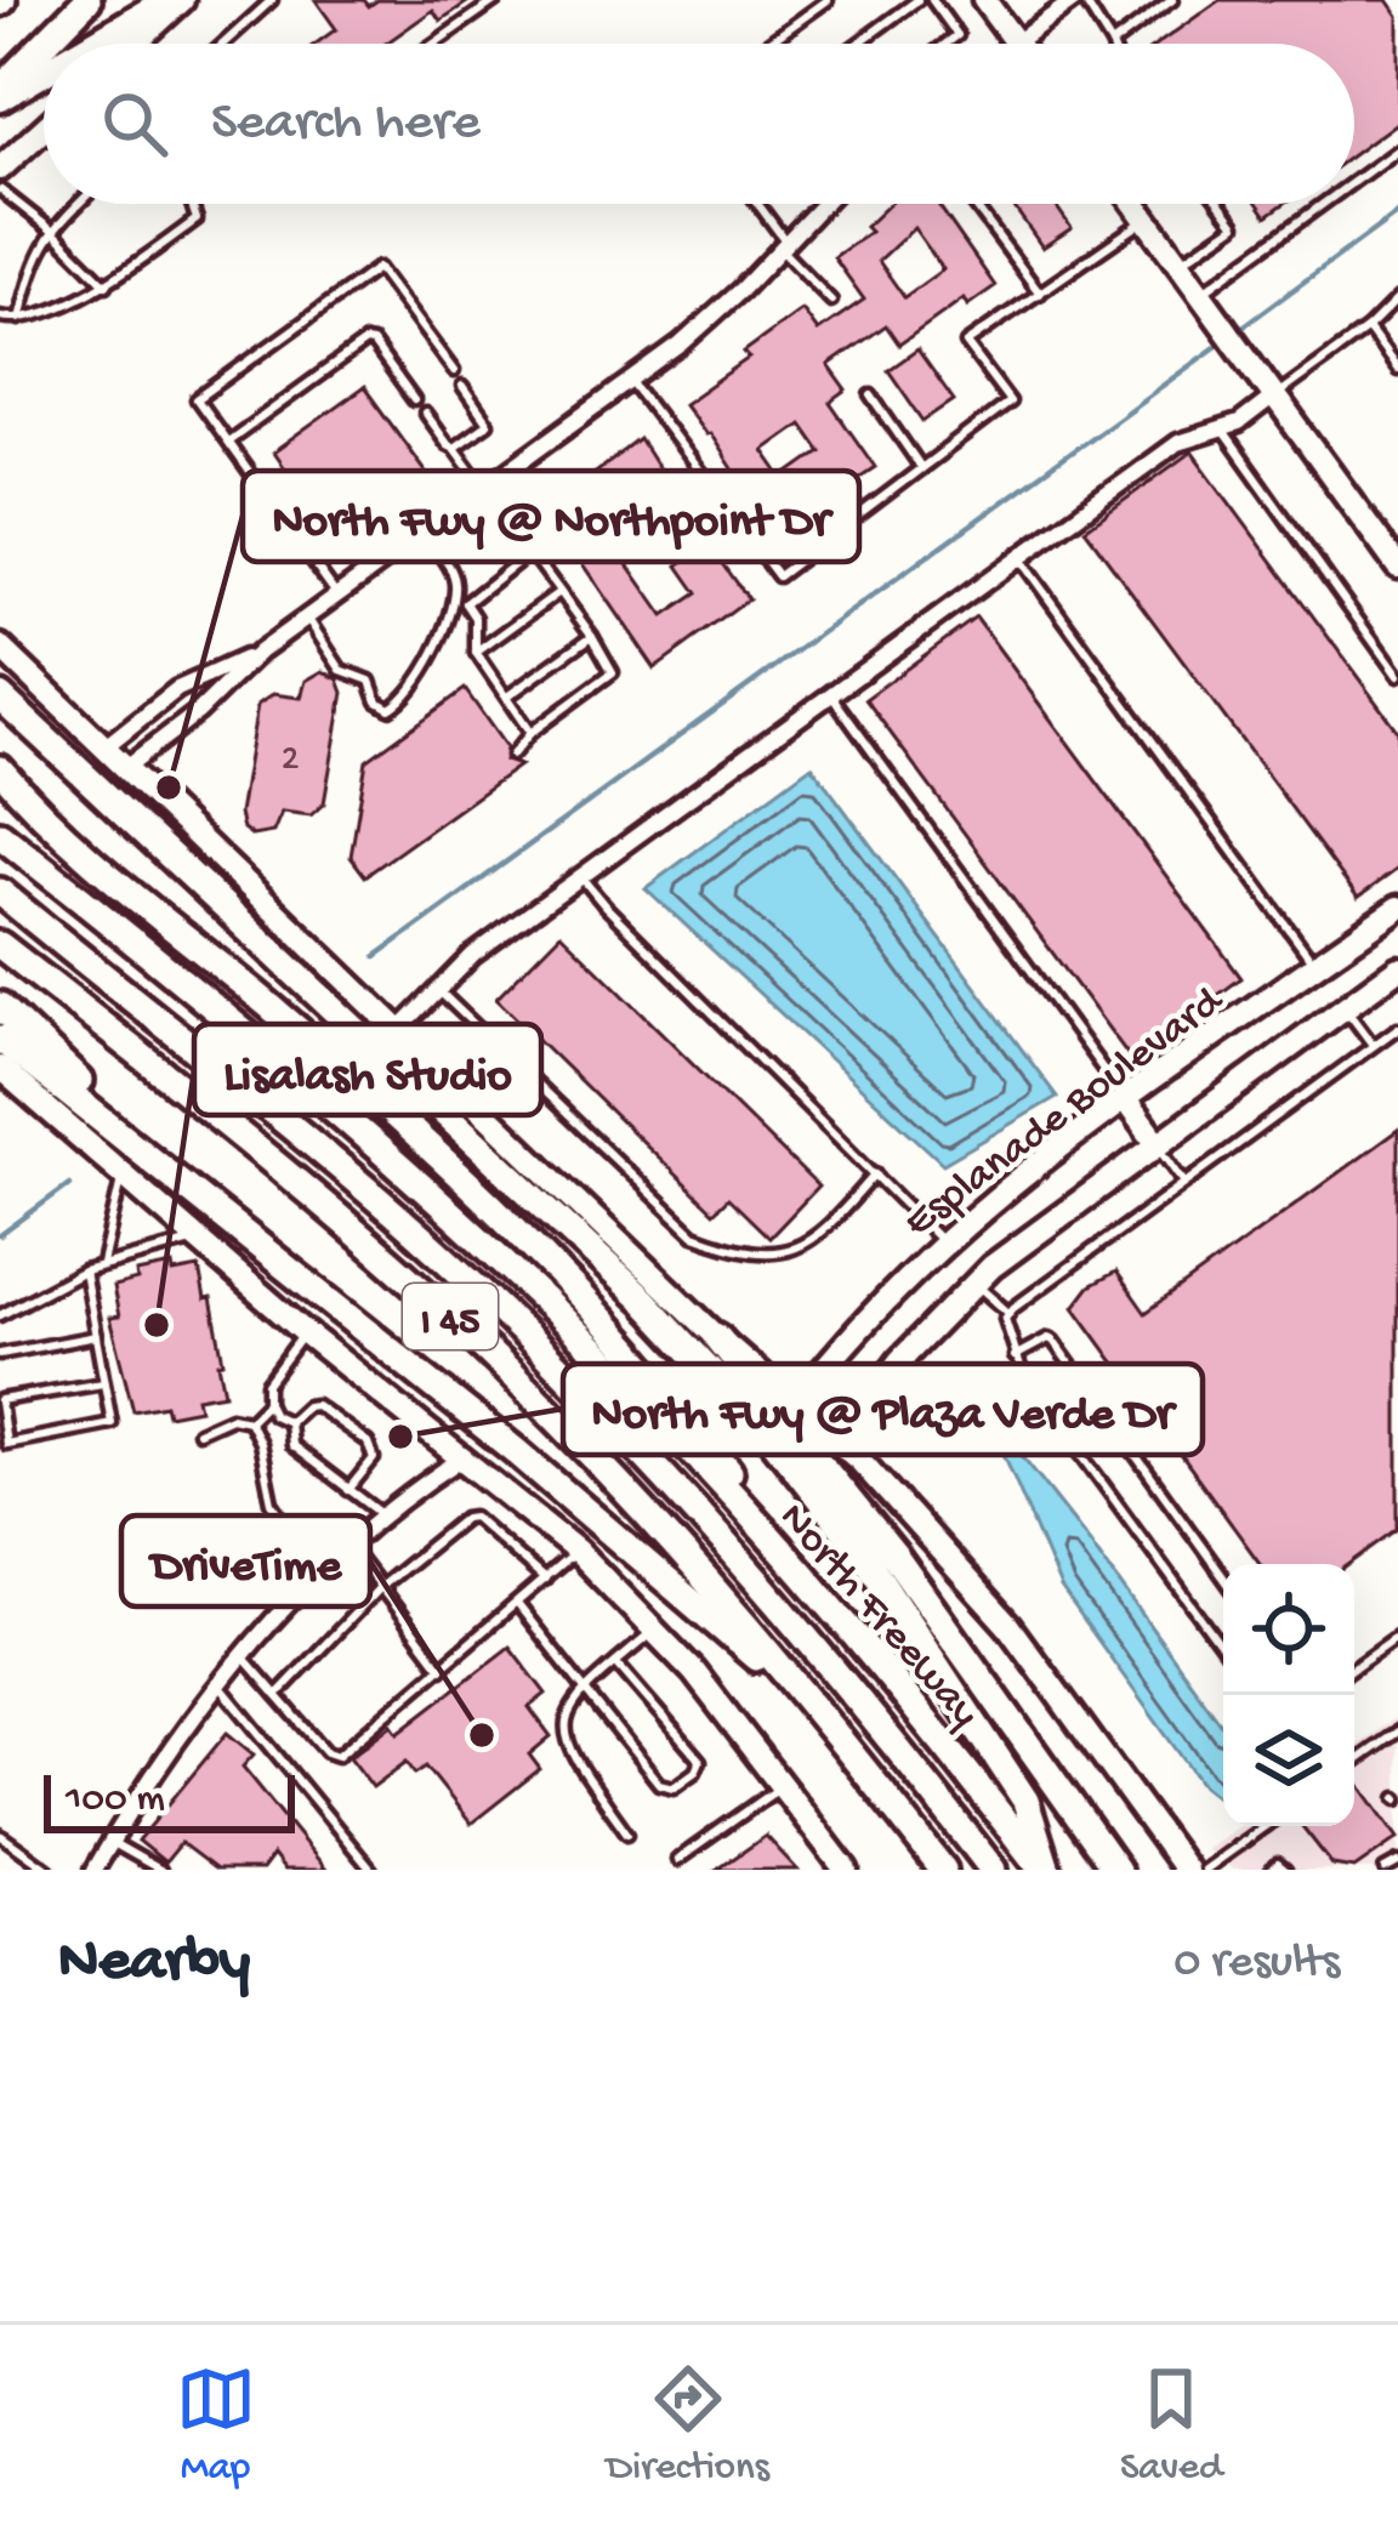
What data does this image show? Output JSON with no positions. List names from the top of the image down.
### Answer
{
  "streets": {
    "highway": ["I 45", "North Freeway"],
    "main road": ["Esplanade Boulevard"]
  },
  "places": [
    "North Fwy @ Northpoint Dr",
    "Lisalash Studio",
    "North Fwy @ Plaza Verde Dr",
    "DriveTime"
  ],
  "house_numbers": ["2"],
  "scale_bar": "100 m",
  "page": {
    "search": "Search here",
    "scale": "100 m",
    "heading": ["Nearby", "0 results"],
    "nav": ["Map", "Directions", "Saved"]
  }
}
